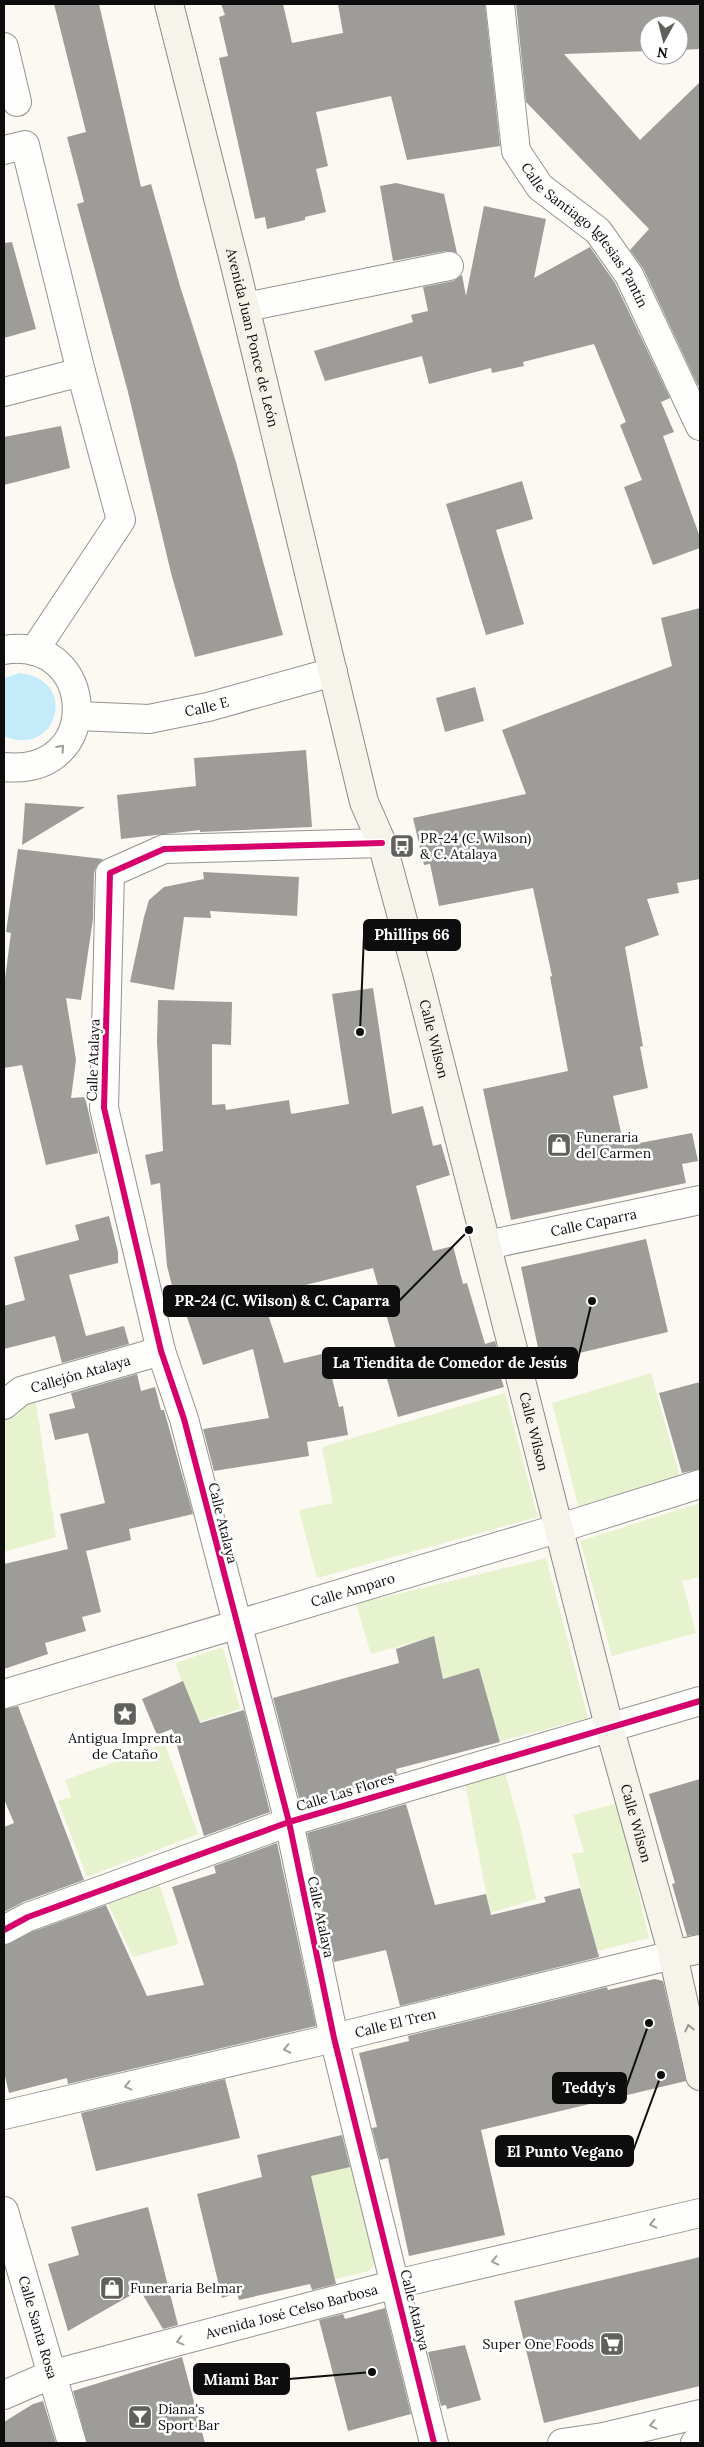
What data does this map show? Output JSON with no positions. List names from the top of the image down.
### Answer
{
  "streets": {
    "main road": ["Avenida Juan Ponce de León", "Calle Wilson", "Calle El Tren"],
    "street": [
      "Calle Santiago Iglesias Pantín",
      "Calle E",
      "Calle Atalaya",
      "Calle Caparra",
      "Callejón Atalaya",
      "Calle Amparo",
      "Calle Las Flores",
      "Avenida José Celso Barbosa",
      "Calle Santa Rosa"
    ]
  },
  "crossings": [
    ["Avenida Juan Ponce de León", "Calle E"],
    ["Avenida Juan Ponce de León", "Calle Wilson"],
    ["Calle E", "Calle Wilson"],
    ["Calle Wilson", "Calle Atalaya"],
    ["Calle Wilson", "Calle Caparra"],
    ["Calle Wilson", "Calle Amparo"],
    ["Calle Wilson", "Calle Las Flores"],
    ["Calle Wilson", "Calle El Tren"],
    ["Calle Atalaya", "Callejón Atalaya"],
    ["Calle Atalaya", "Calle Amparo"],
    ["Calle Atalaya", "Calle Las Flores"],
    ["Calle Atalaya", "Calle El Tren"],
    ["Calle Atalaya", "Avenida José Celso Barbosa"],
    ["Avenida José Celso Barbosa", "Calle Santa Rosa"]
  ],
  "one_way": ["Calle El Tren", "Avenida José Celso Barbosa"],
  "places": {
    "bus stop": ["PR-24 (C. Wilson) & C. Atalaya"],
    "other": [
      "Phillips 66",
      "PR-24 (C. Wilson) & C. Caparra",
      "La Tiendita de Comedor de Jesús",
      "Teddy's",
      "El Punto Vegano",
      "Miami Bar"
    ],
    "shop": ["Funeraria del Carmen", "Funeraria Belmar"],
    "place": ["Antigua Imprenta de Cataño"],
    "supermarket": ["Super One Foods"],
    "bar": ["Diana's Sport Bar"]
  },
  "north": "bottom"
}
